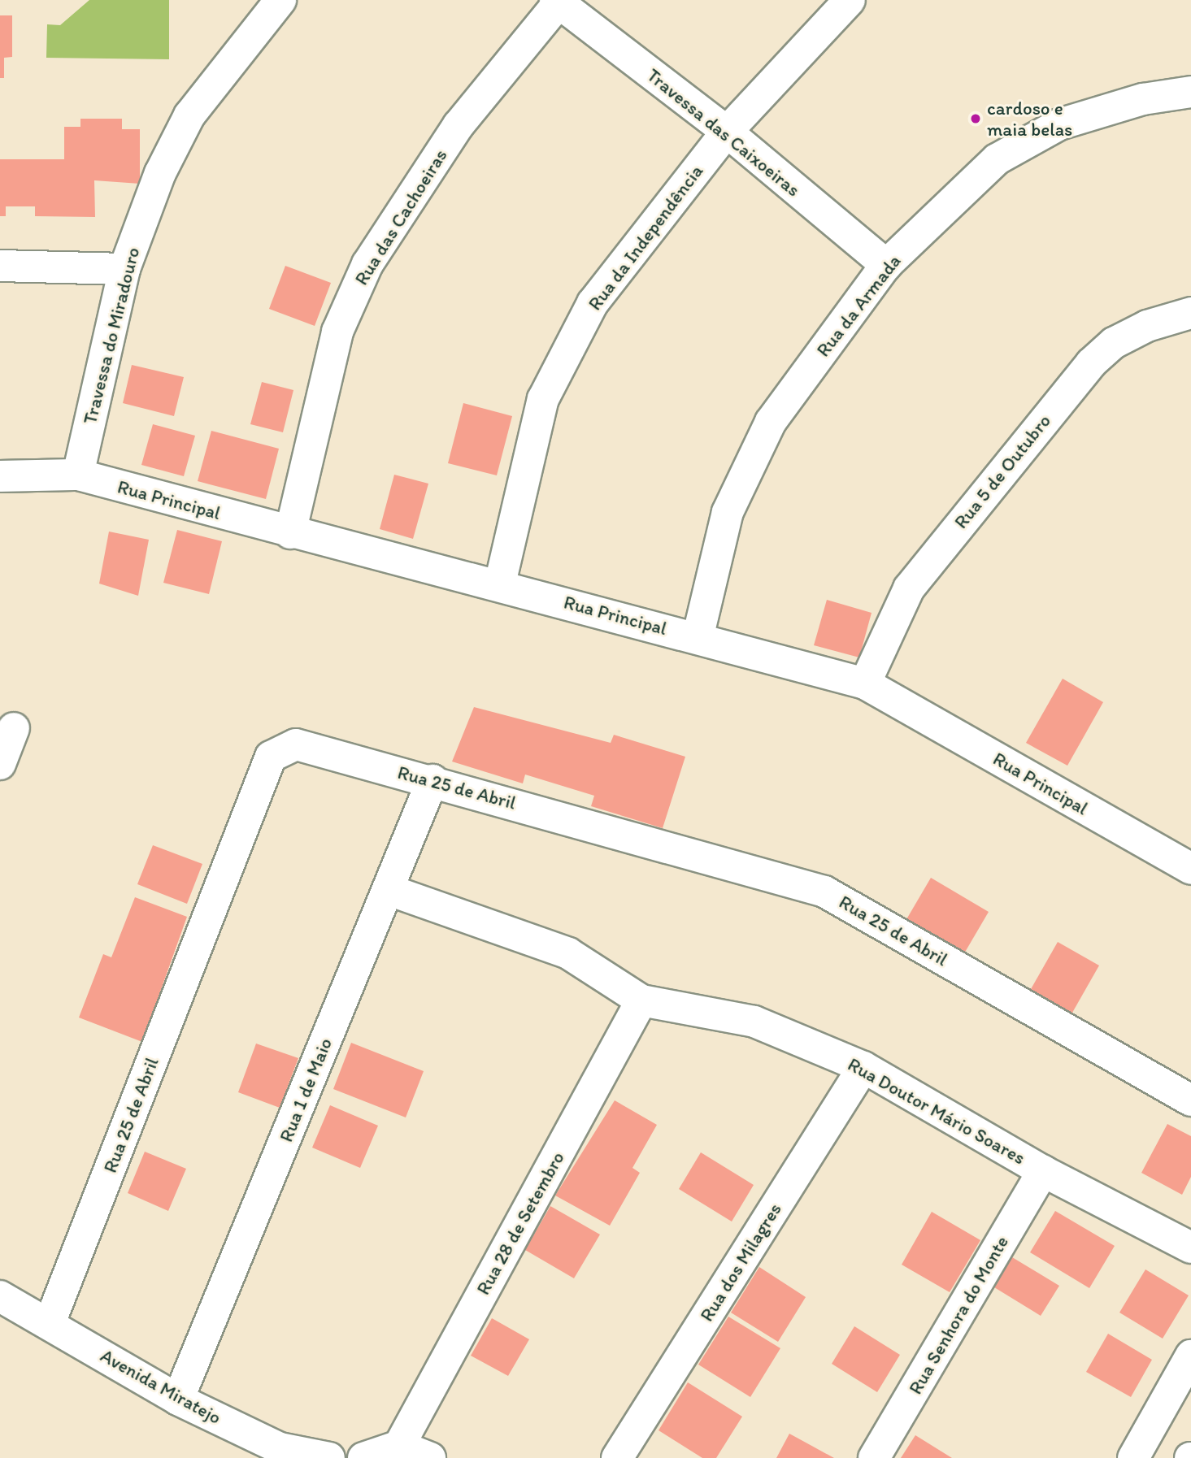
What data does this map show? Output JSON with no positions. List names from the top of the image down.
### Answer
{
  "streets": {
    "street": [
      "Travessa das Caixoeiras",
      "Rua das Cachoeiras",
      "Rua da Independência",
      "Rua da Armada",
      "Travessa do Miradouro",
      "Rua 5 de Outubro",
      "Rua Principal",
      "Rua 25 de Abril",
      "Rua 1 de Maio",
      "Rua Doutor Mário Soares",
      "Rua 28 de Setembro",
      "Rua dos Milagres",
      "Rua Senhora do Monte",
      "Avenida Miratejo"
    ]
  },
  "crossings": [
    ["Travessa das Caixoeiras", "Rua das Cachoeiras"],
    ["Travessa das Caixoeiras", "Rua da Independência"],
    ["Travessa das Caixoeiras", "Rua da Armada"],
    ["Rua das Cachoeiras", "Rua Principal"],
    ["Rua da Independência", "Rua Principal"],
    ["Rua da Armada", "Rua Principal"],
    ["Travessa do Miradouro", "Rua Principal"],
    ["Rua 5 de Outubro", "Rua Principal"],
    ["Rua 25 de Abril", "Rua 1 de Maio"],
    ["Rua 25 de Abril", "Avenida Miratejo"],
    ["Rua 1 de Maio", "Rua Doutor Mário Soares"],
    ["Rua 1 de Maio", "Avenida Miratejo"],
    ["Rua Doutor Mário Soares", "Rua 28 de Setembro"],
    ["Rua Doutor Mário Soares", "Rua dos Milagres"],
    ["Rua Doutor Mário Soares", "Rua Senhora do Monte"]
  ],
  "places": ["cardoso e maia belas"]
}
